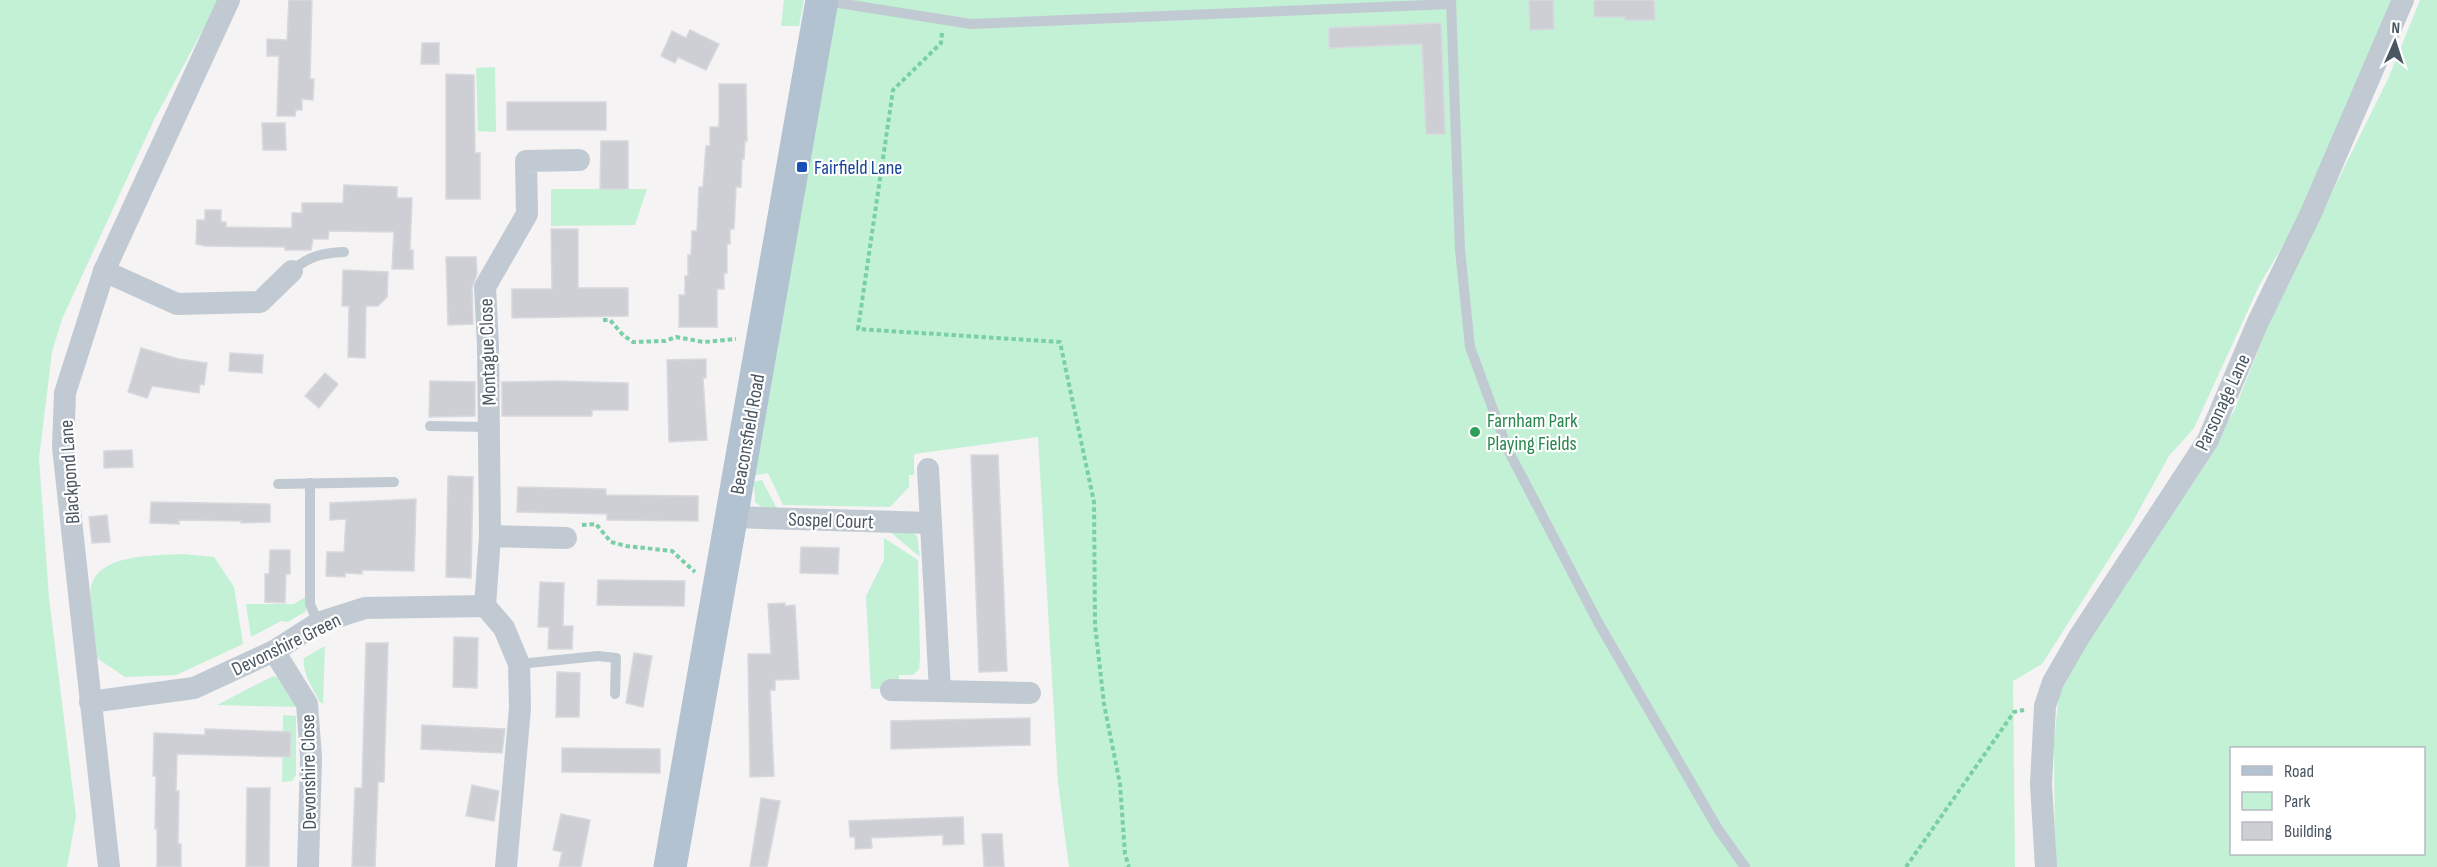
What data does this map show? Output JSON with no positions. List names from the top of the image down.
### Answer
{
  "streets": {
    "main road": ["Beaconsfield Road"],
    "street": [
      "Montague Close",
      "Parsonage Lane",
      "Blackpond Lane",
      "Sospel Court",
      "Devonshire Green",
      "Devonshire Close"
    ]
  },
  "crossings": [
    ["Beaconsfield Road", "Sospel Court"],
    ["Blackpond Lane", "Devonshire Green"],
    ["Devonshire Green", "Devonshire Close"]
  ],
  "places": {
    "transit": ["Fairfield Lane"],
    "other": ["Farnham Park Playing Fields"]
  },
  "legend": ["Road", "Park", "Building"],
  "north": "top"
}
